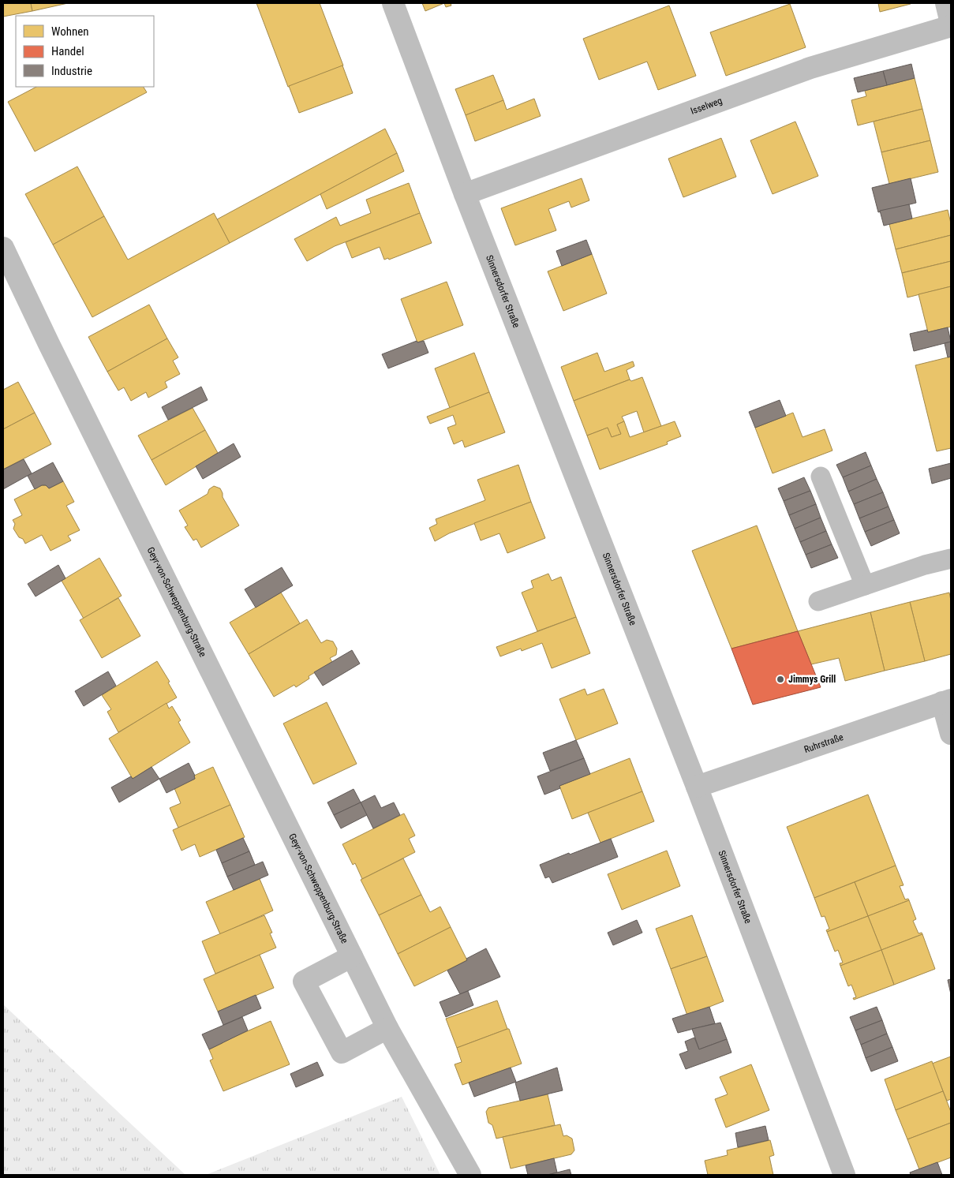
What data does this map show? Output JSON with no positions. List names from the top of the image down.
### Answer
{
  "streets": {
    "street": [
      "Isselweg",
      "Sinnersdorfer Straße",
      "Geyr-von-Schweppenburg-Straße",
      "Ruhrstraße"
    ]
  },
  "crossings": [
    ["Isselweg", "Sinnersdorfer Straße"],
    ["Sinnersdorfer Straße", "Ruhrstraße"]
  ],
  "places": ["Jimmys Grill"],
  "legend": ["Wohnen", "Handel", "Industrie"]
}
